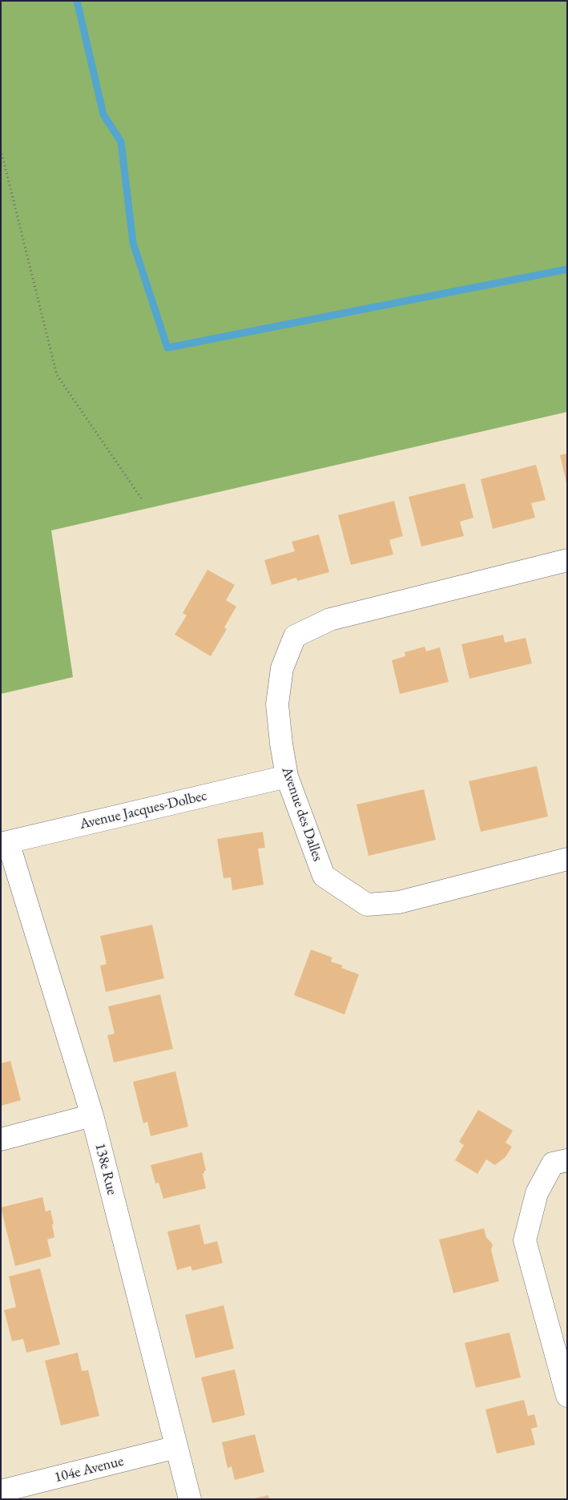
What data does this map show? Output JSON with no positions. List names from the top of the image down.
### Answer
{
  "streets": {
    "street": [
      "Avenue Jacques-Dolbec",
      "Avenue des Dalles",
      "138e Rue",
      "104e Avenue"
    ]
  },
  "crossings": [
    ["Avenue Jacques-Dolbec", "Avenue des Dalles"],
    ["Avenue Jacques-Dolbec", "138e Rue"],
    ["138e Rue", "104e Avenue"]
  ]
}
